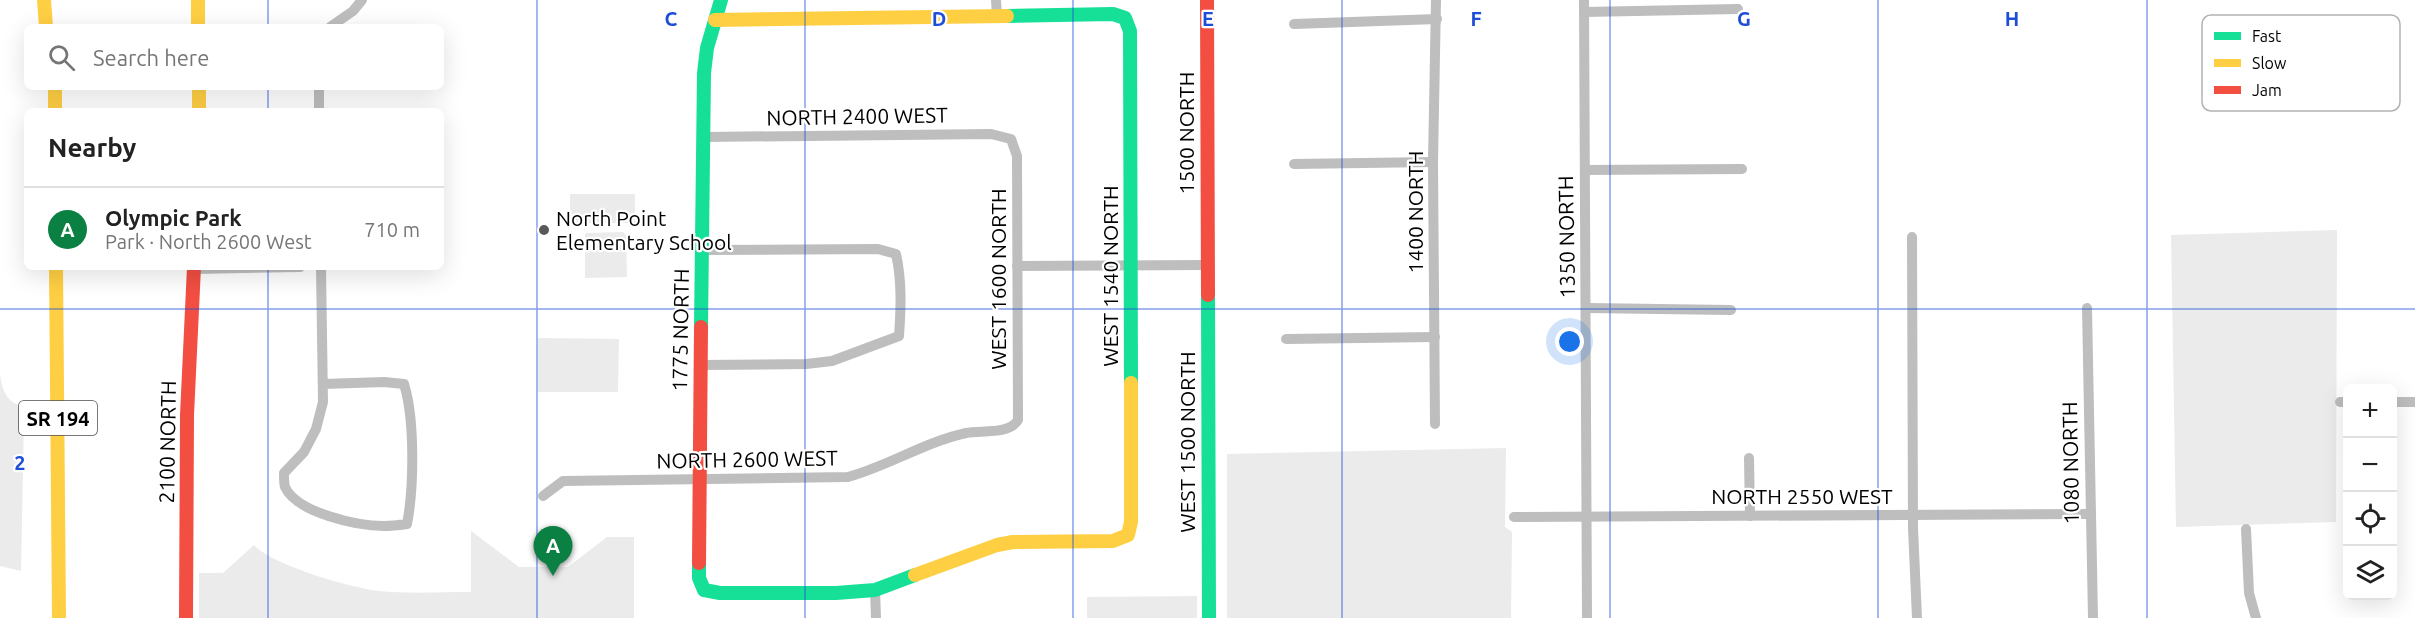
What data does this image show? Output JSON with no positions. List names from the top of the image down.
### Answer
{
  "streets": {
    "main road": [
      "1500 NORTH",
      "WEST 1540 NORTH",
      "1775 NORTH",
      "SR 194",
      "2100 NORTH",
      "WEST 1500 NORTH"
    ],
    "street": [
      "NORTH 2400 WEST",
      "1400 NORTH",
      "1350 NORTH",
      "WEST 1600 NORTH",
      "NORTH 2600 WEST",
      "1080 NORTH",
      "NORTH 2550 WEST"
    ]
  },
  "crossings": [
    ["NORTH 2400 WEST", "WEST 1600 NORTH"],
    ["NORTH 2400 WEST", "1775 NORTH"],
    ["1500 NORTH", "WEST 1500 NORTH"],
    ["1350 NORTH", "NORTH 2550 WEST"],
    ["WEST 1540 NORTH", "1775 NORTH"],
    ["WEST 1600 NORTH", "NORTH 2600 WEST"],
    ["1775 NORTH", "NORTH 2600 WEST"],
    ["1080 NORTH", "NORTH 2550 WEST"]
  ],
  "places": ["North Point Elementary School"],
  "legend": ["Fast", "Slow", "Jam"],
  "page": {
    "search": "Search here",
    "heading": "Nearby",
    "list": [
      {
        "mark": "A",
        "name": "Olympic Park",
        "note": "Park · North 2600 West",
        "value": "710 m"
      }
    ],
    "map_buttons": ["+", "−"],
    "pins": "A"
  },
  "grid": {
    "columns": [
      "C",
      "D",
      "E",
      "F",
      "G",
      "H"
    ],
    "rows": ["2"]
  }
}
